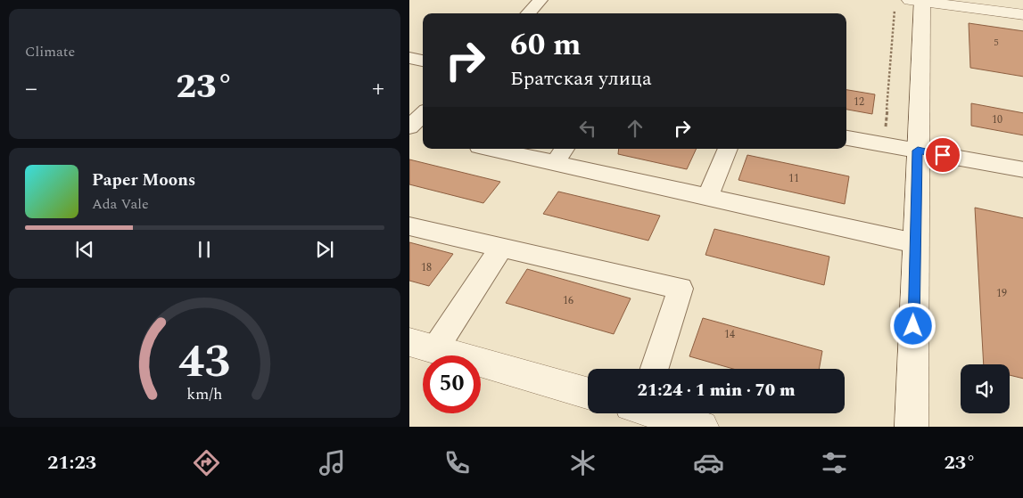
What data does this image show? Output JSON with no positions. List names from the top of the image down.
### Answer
{
  "house_numbers": [
    "5",
    "12",
    "10",
    "11",
    "18",
    "19",
    "16",
    "14"
  ],
  "page": {
    "tile": "Climate",
    "turn": ["60 m", "Братская улица"],
    "heat": ["−", "23°", "+"],
    "song": ["Paper Moons", "Ada Vale"],
    "limit": "50",
    "trip": "21:24 · 1 min · 70 m",
    "tabs": ["21:23", "23°"],
    "gauge": ["43", "km/h"]
  }
}
